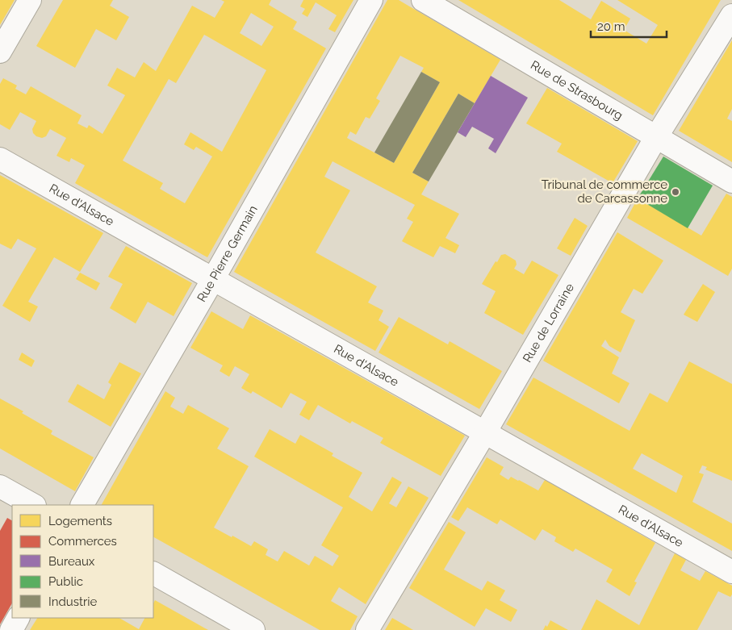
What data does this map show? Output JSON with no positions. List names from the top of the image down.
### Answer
{
  "streets": {
    "street": [
      "Rue de Strasbourg",
      "Rue d'Alsace",
      "Rue Pierre Germain",
      "Rue de Lorraine"
    ]
  },
  "crossings": [
    ["Rue de Strasbourg", "Rue de Lorraine"],
    ["Rue d'Alsace", "Rue Pierre Germain"],
    ["Rue d'Alsace", "Rue de Lorraine"]
  ],
  "places": ["Tribunal de commerce de Carcassonne"],
  "legend": [
    "Logements",
    "Commerces",
    "Bureaux",
    "Public",
    "Industrie"
  ],
  "scale_bar": "20 m"
}
